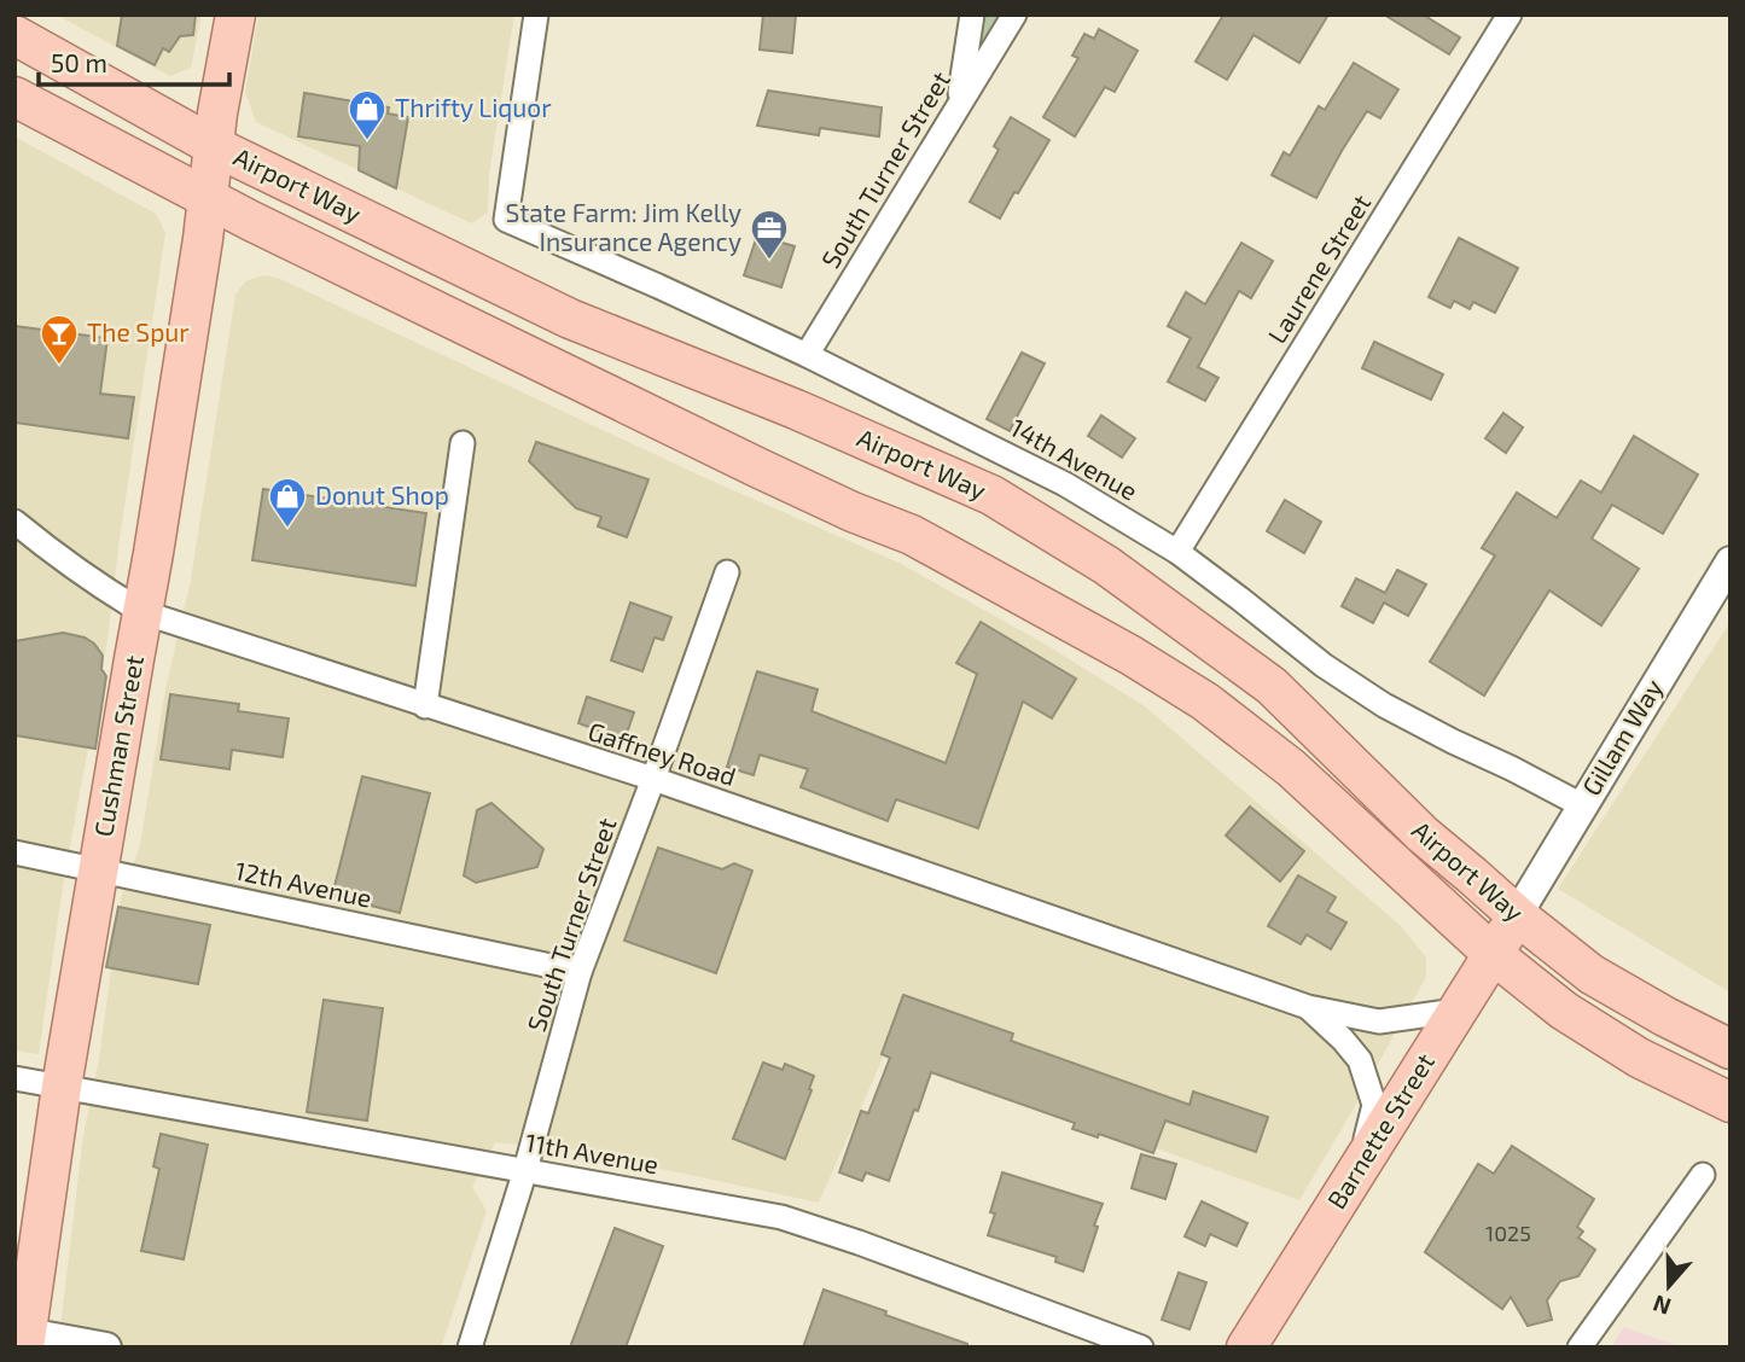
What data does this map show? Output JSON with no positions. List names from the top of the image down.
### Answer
{
  "streets": {
    "main road": ["Airport Way", "Cushman Street", "Barnette Street"],
    "street": [
      "South Turner Street",
      "Laurene Street",
      "14th Avenue",
      "Gillam Way",
      "Gaffney Road",
      "12th Avenue",
      "11th Avenue"
    ]
  },
  "crossings": [
    ["South Turner Street", "14th Avenue"],
    ["South Turner Street", "Gaffney Road"],
    ["South Turner Street", "12th Avenue"],
    ["South Turner Street", "11th Avenue"],
    ["Airport Way", "Gillam Way"],
    ["Airport Way", "Cushman Street"],
    ["Airport Way", "Barnette Street"],
    ["Laurene Street", "14th Avenue"],
    ["14th Avenue", "Gillam Way"],
    ["Gillam Way", "Barnette Street"],
    ["Cushman Street", "Gaffney Road"],
    ["Cushman Street", "12th Avenue"],
    ["Cushman Street", "11th Avenue"],
    ["Gaffney Road", "Barnette Street"]
  ],
  "places": {
    "shop": ["Thrifty Liquor", "Donut Shop"],
    "office": ["State Farm: Jim Kelly Insurance Agency"],
    "bar": ["The Spur"]
  },
  "house_numbers": ["1025"],
  "scale_bar": "50 m",
  "north": "bottom"
}
